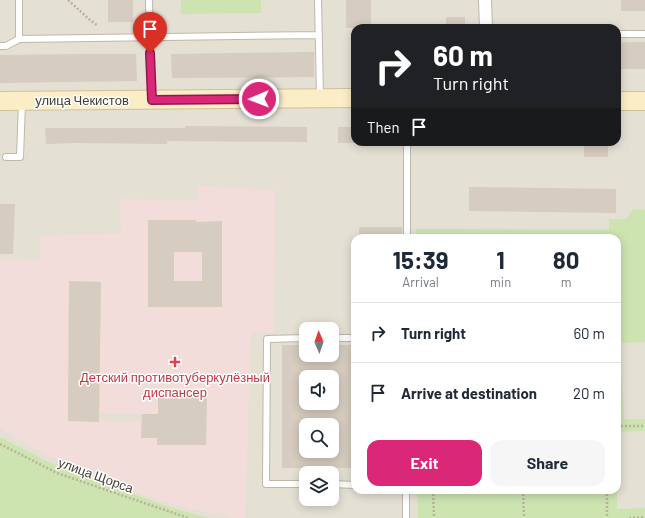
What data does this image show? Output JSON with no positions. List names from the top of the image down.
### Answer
{
  "streets": {
    "street": ["улица Чекистов"],
    "path": ["улица Щорса"]
  },
  "places": {
    "health": ["Детский противотуберкулёзный диспансер"]
  },
  "north": "top",
  "page": {
    "turn": ["60 m", "Turn right"],
    "then": "Then",
    "eta": [
      "15:39",
      "Arrival",
      "1",
      "min",
      "80",
      "m"
    ],
    "list": [
      {
        "name": "Turn right",
        "value": "60 m"
      },
      {
        "name": "Arrive at destination",
        "value": "20 m"
      }
    ],
    "buttons": ["Exit", "Share"]
  }
}
